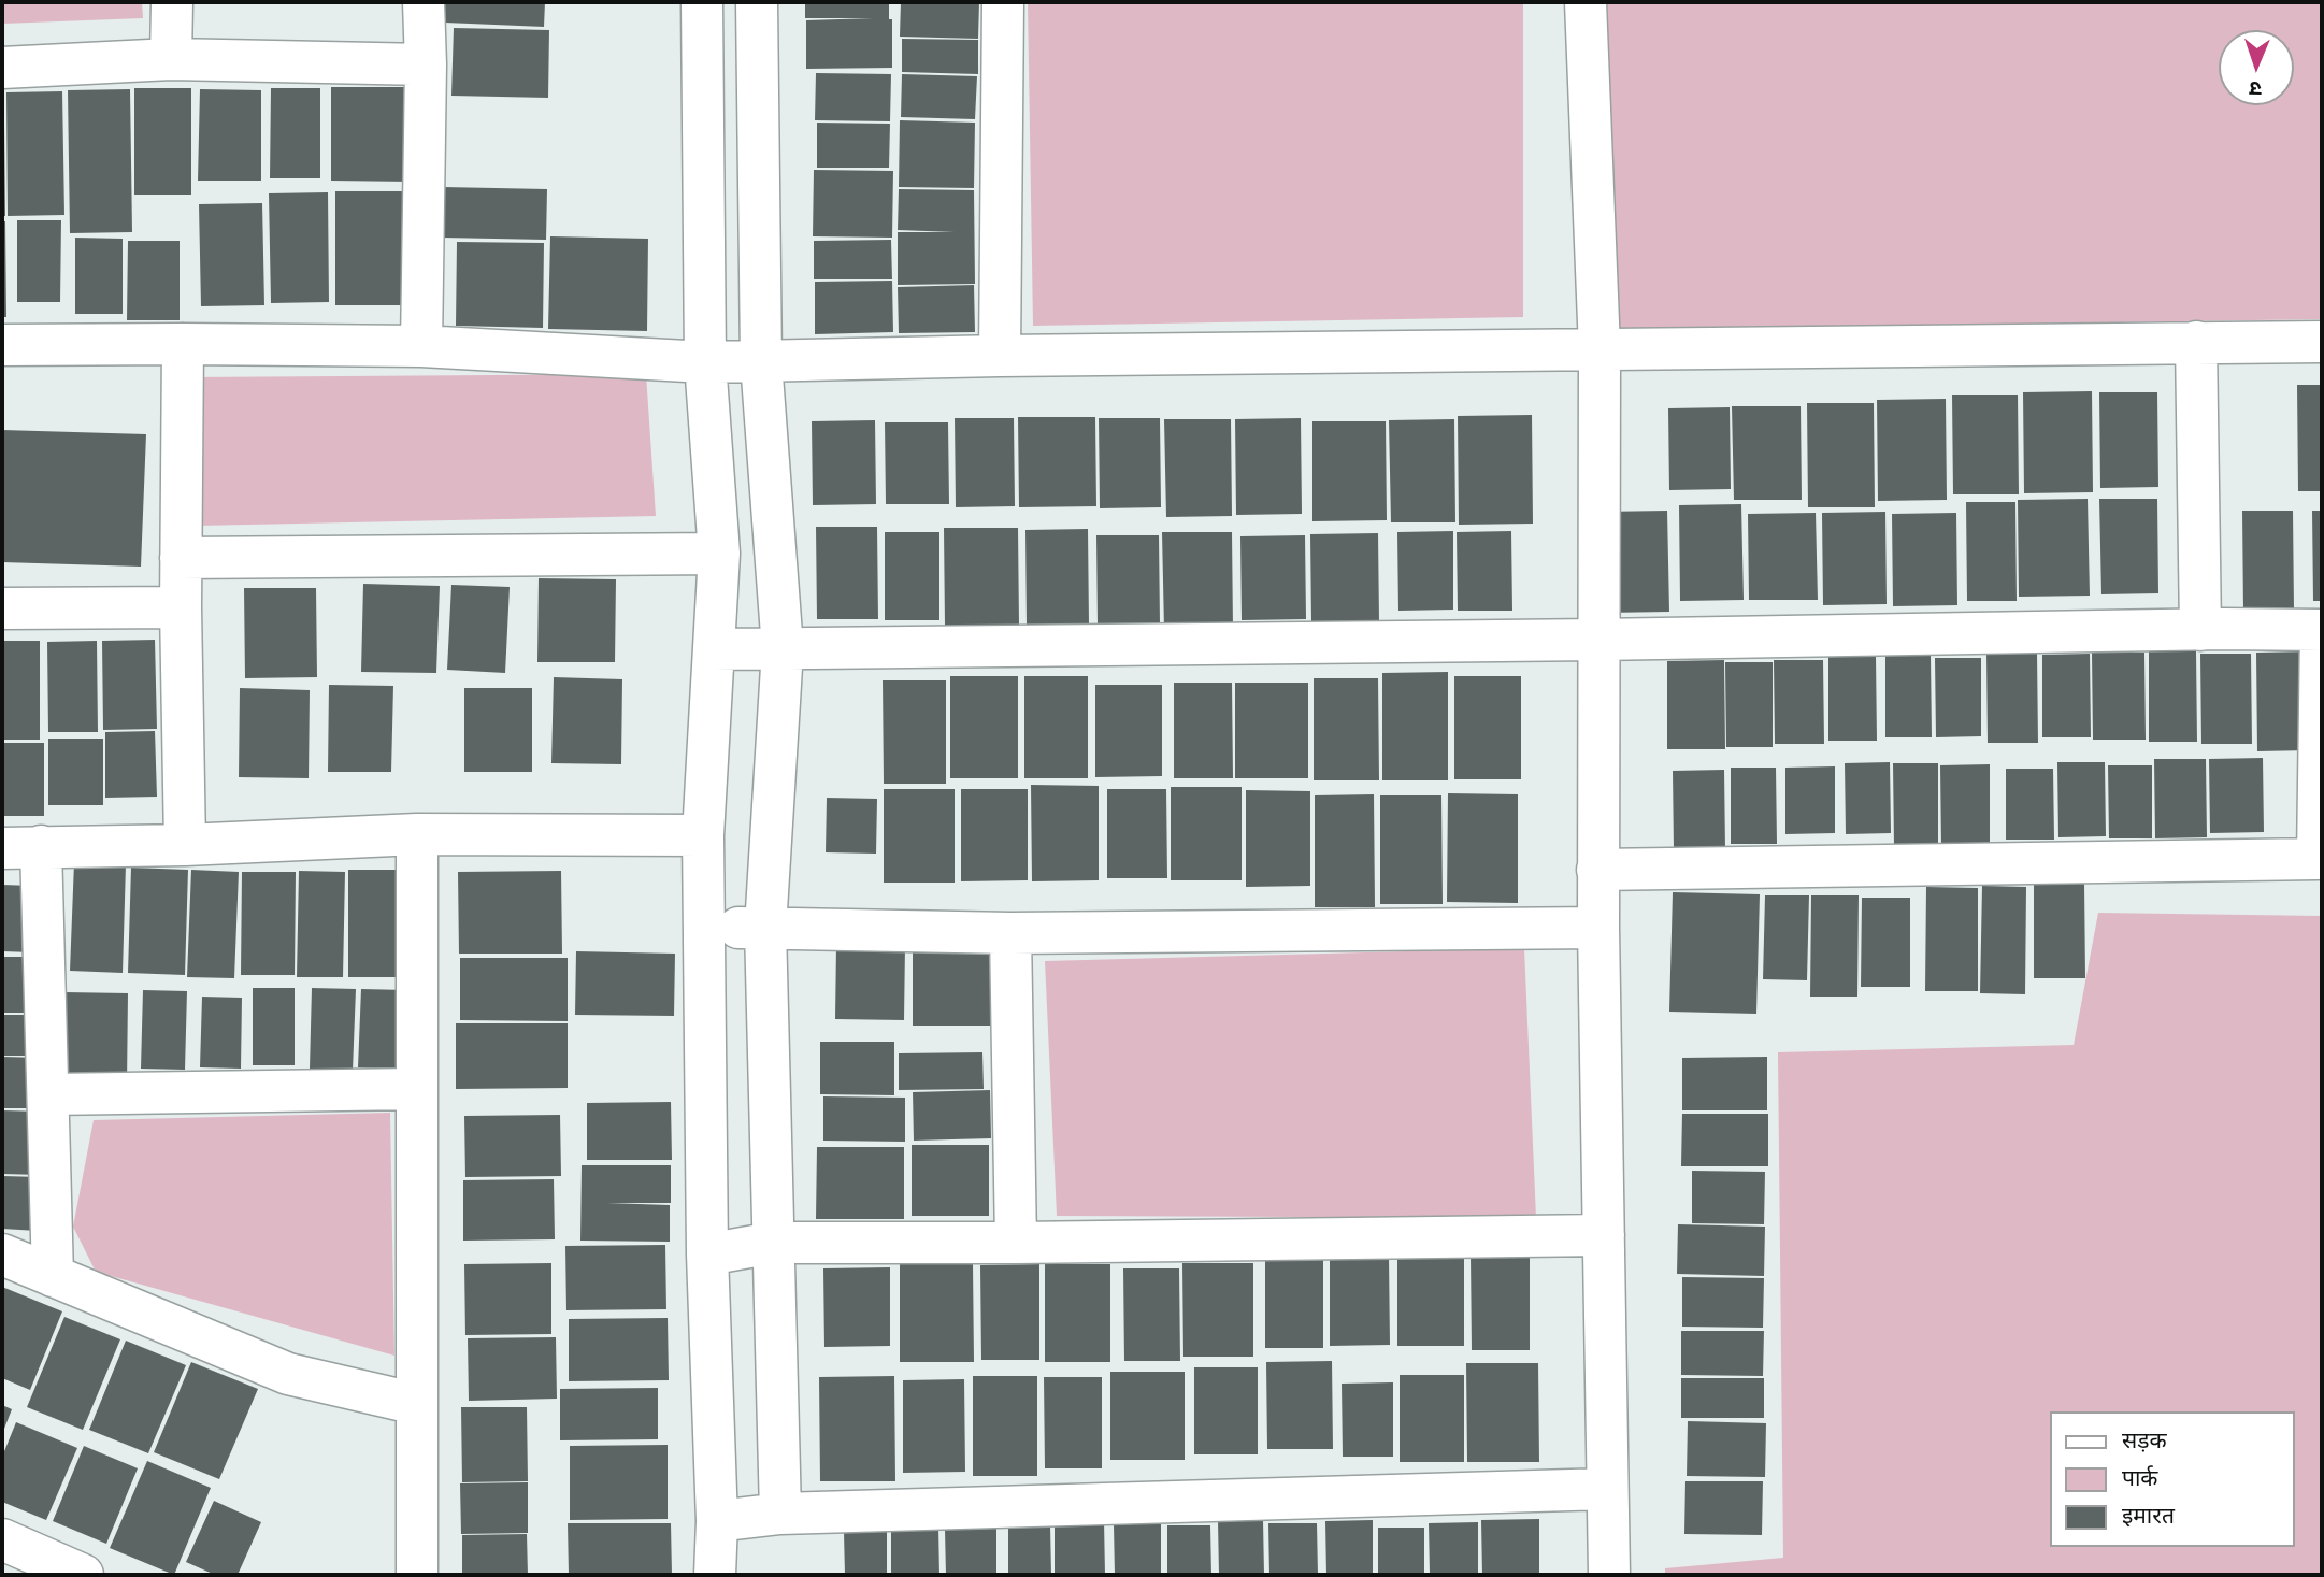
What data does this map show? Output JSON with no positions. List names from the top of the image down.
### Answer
{
  "legend": ["सड़क", "पार्क", "इमारत"],
  "north": "bottom"
}
